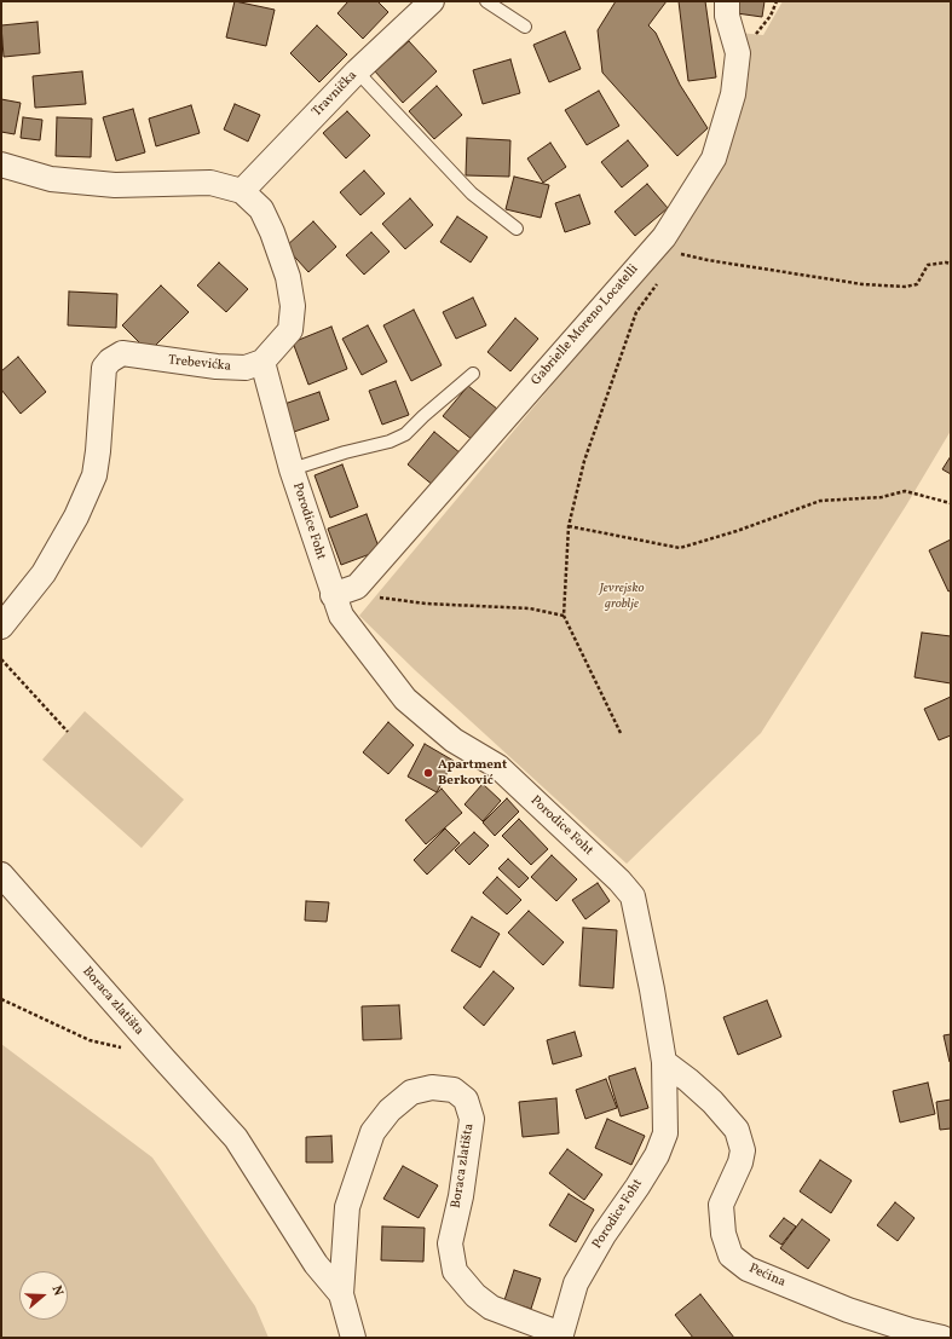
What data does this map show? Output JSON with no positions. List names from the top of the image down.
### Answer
{
  "streets": {
    "street": [
      "Travnička",
      "Gabrielle Moreno Locatelli",
      "Trebevićka",
      "Porodice Foht",
      "Boraca zlatišta",
      "Pećina"
    ]
  },
  "crossings": [
    ["Gabrielle Moreno Locatelli", "Porodice Foht"],
    ["Trebevićka", "Porodice Foht"],
    ["Porodice Foht", "Boraca zlatišta"],
    ["Porodice Foht", "Pećina"]
  ],
  "parks": ["Jevrejsko groblje"],
  "places": ["Apartment Berković"],
  "north": "right"
}
